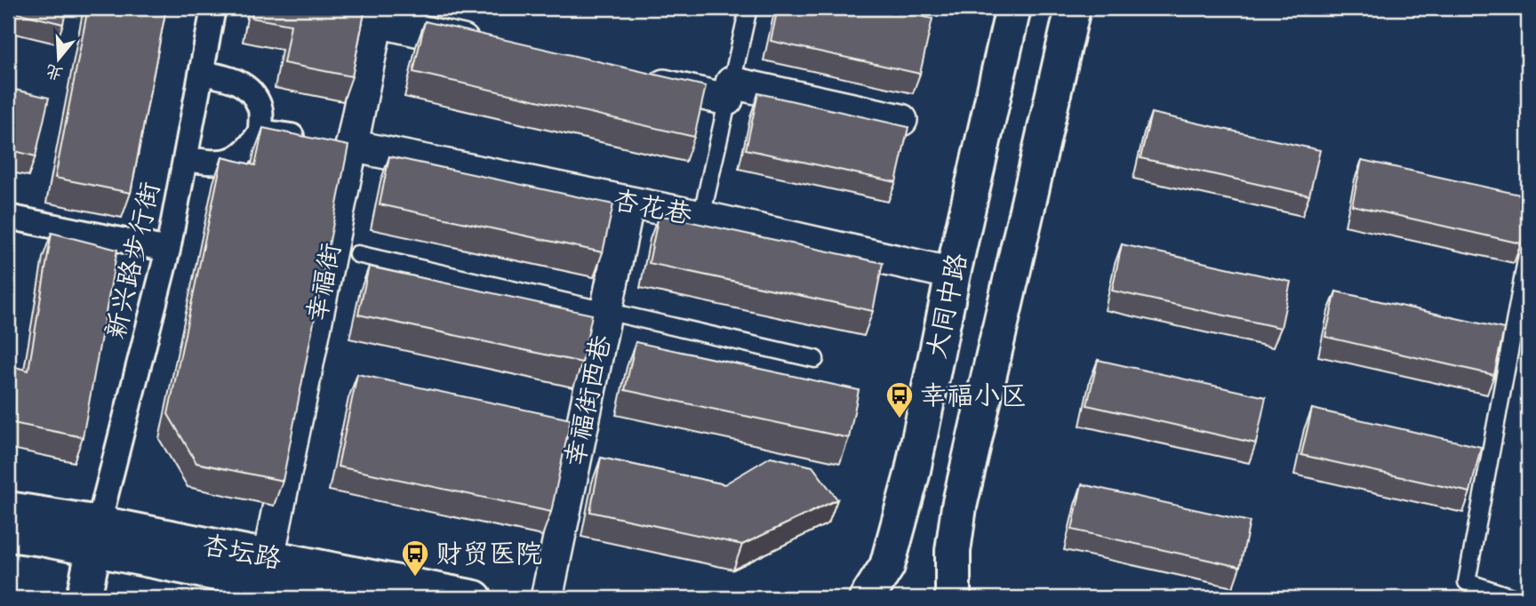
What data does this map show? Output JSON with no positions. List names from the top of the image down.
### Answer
{
  "streets": {
    "main road": ["大同中路", "杏坛路"],
    "street": [
      "杏花巷",
      "新兴路步行街",
      "幸福街",
      "幸福街西巷"
    ]
  },
  "crossings": [
    ["杏花巷", "幸福街"],
    ["杏花巷", "大同中路"],
    ["杏花巷", "幸福街西巷"],
    ["新兴路步行街", "杏坛路"],
    ["幸福街", "杏坛路"]
  ],
  "places": {
    "bus stop": ["幸福小区", "财贸医院"]
  },
  "north": "bottom"
}
